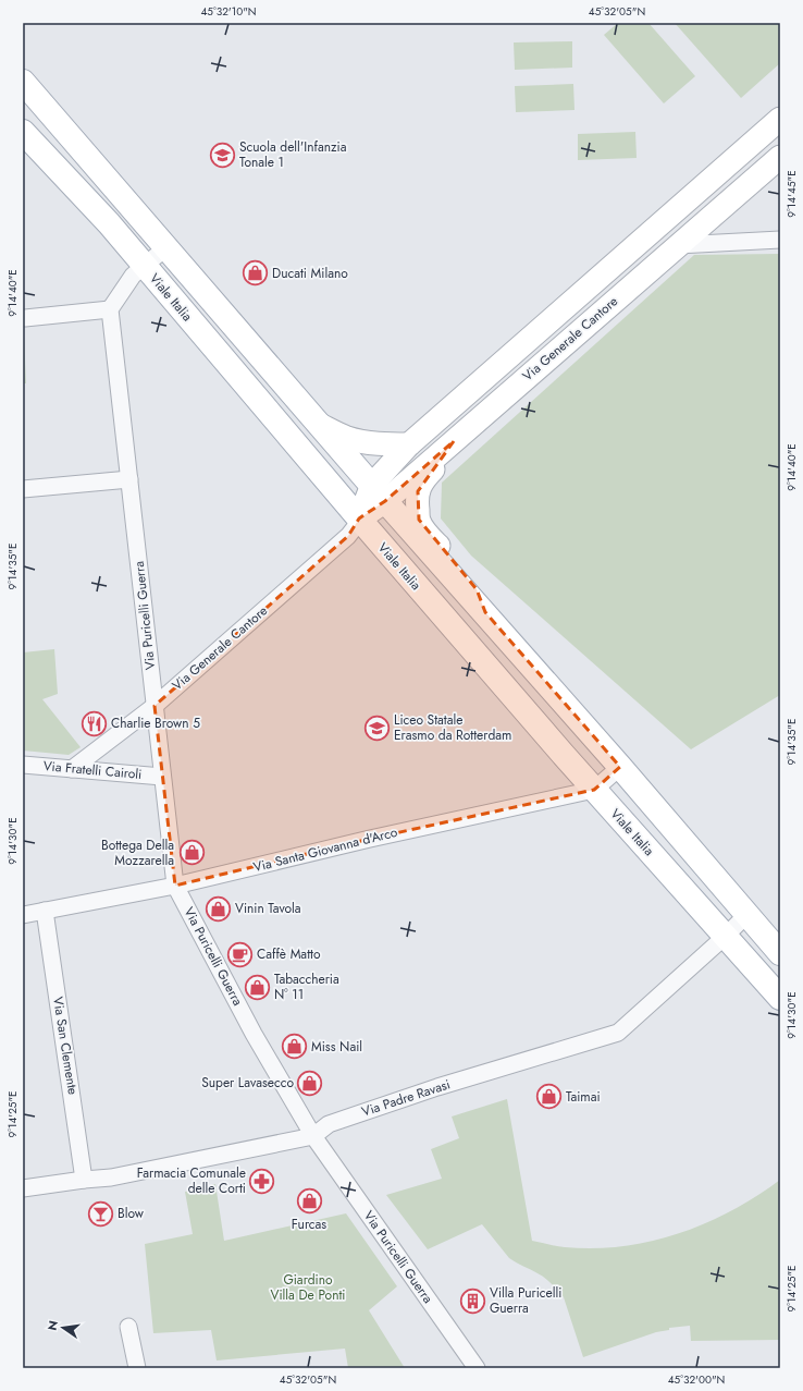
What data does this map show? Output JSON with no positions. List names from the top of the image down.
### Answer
{
  "streets": {
    "main road": ["Viale Italia"],
    "street": [
      "Via Generale Cantore",
      "Via Puricelli Guerra",
      "Via Fratelli Cairoli",
      "Via Santa Giovanna d'Arco",
      "Via San Clemente",
      "Via Padre Ravasi"
    ]
  },
  "crossings": [
    ["Viale Italia", "Via Generale Cantore"],
    ["Viale Italia", "Via Santa Giovanna d'Arco"],
    ["Viale Italia", "Via Padre Ravasi"],
    ["Via Generale Cantore", "Via Puricelli Guerra"],
    ["Via Generale Cantore", "Via Fratelli Cairoli"],
    ["Via Puricelli Guerra", "Via Fratelli Cairoli"],
    ["Via Puricelli Guerra", "Via Santa Giovanna d'Arco"],
    ["Via Puricelli Guerra", "Via Padre Ravasi"],
    ["Via Santa Giovanna d'Arco", "Via San Clemente"],
    ["Via San Clemente", "Via Padre Ravasi"]
  ],
  "parks": ["Giardino Villa De Ponti"],
  "places": {
    "school or university": ["Scuola dell'Infanzia Tonale 1", "Liceo Statale Erasmo da Rotterdam"],
    "shop": [
      "Ducati Milano",
      "Bottega Della Mozzarella",
      "Vinin Tavola",
      "Tabaccheria N° 11",
      "Miss Nail",
      "Super Lavasecco",
      "Taimai",
      "Furcas"
    ],
    "restaurant": ["Charlie Brown 5"],
    "cafe": ["Caffè Matto"],
    "pharmacy": ["Farmacia Comunale delle Corti"],
    "bar": ["Blow"],
    "building": ["Villa Puricelli Guerra"]
  },
  "north": "left",
  "coordinates": [
    "45°32'10\"N",
    "45°32'05\"N",
    "9°14'45\"E",
    "9°14'40\"E",
    "9°14'35\"E",
    "9°14'30\"E",
    "9°14'25\"E",
    "45°32'00\"N"
  ]
}
